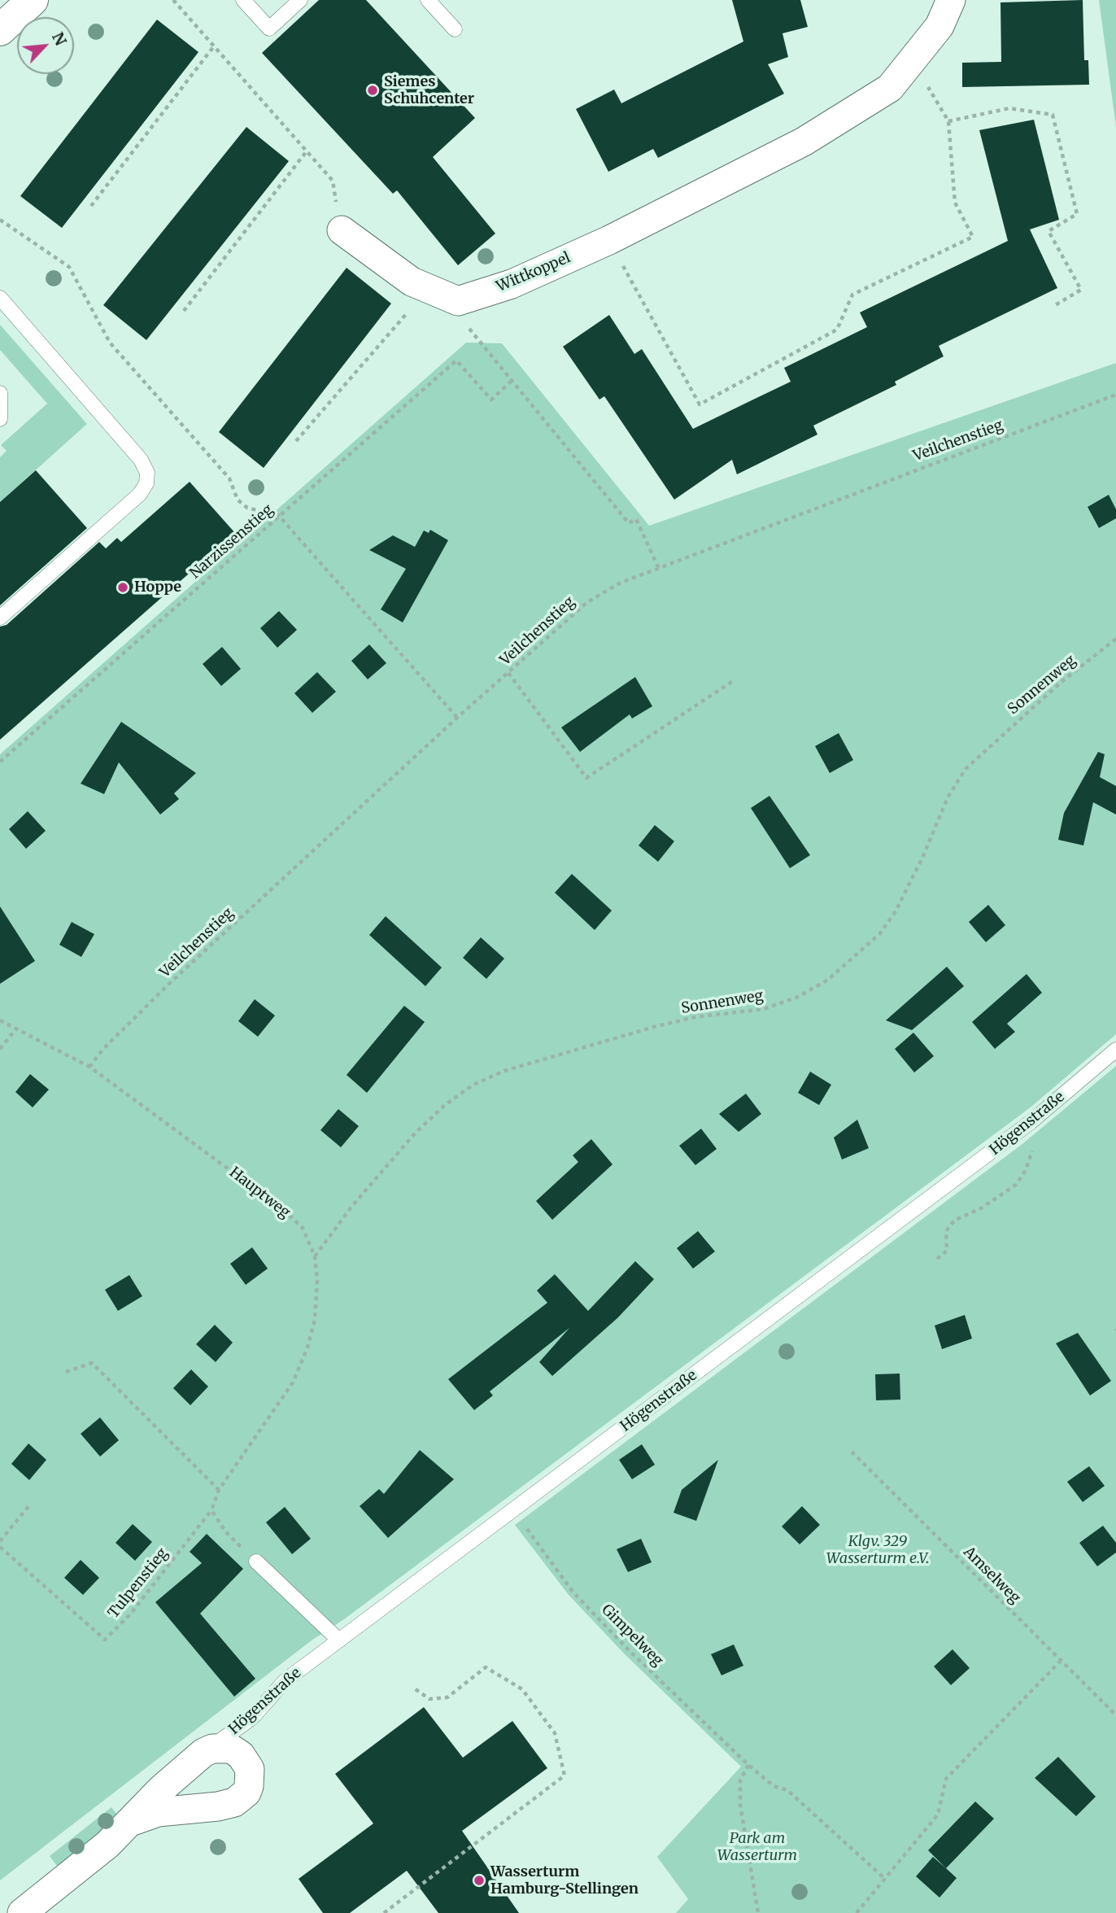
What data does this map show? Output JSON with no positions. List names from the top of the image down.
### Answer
{
  "streets": {
    "street": ["Wittkoppel", "Högenstraße"],
    "path": [
      "Veilchenstieg",
      "Narzissenstieg",
      "Sonnenweg",
      "Hauptweg",
      "Amselweg",
      "Tulpenstieg",
      "Gimpelweg"
    ]
  },
  "crossings": [
    ["Veilchenstieg", "Hauptweg"],
    ["Sonnenweg", "Hauptweg"],
    ["Högenstraße", "Gimpelweg"],
    ["Hauptweg", "Tulpenstieg"]
  ],
  "parks": ["Klgv. 329 Wasserturm e.V.", "Park am Wasserturm"],
  "places": ["Siemes Schuhcenter", "Hoppe", "Wasserturm Hamburg-Stellingen"],
  "north": "top right"
}
